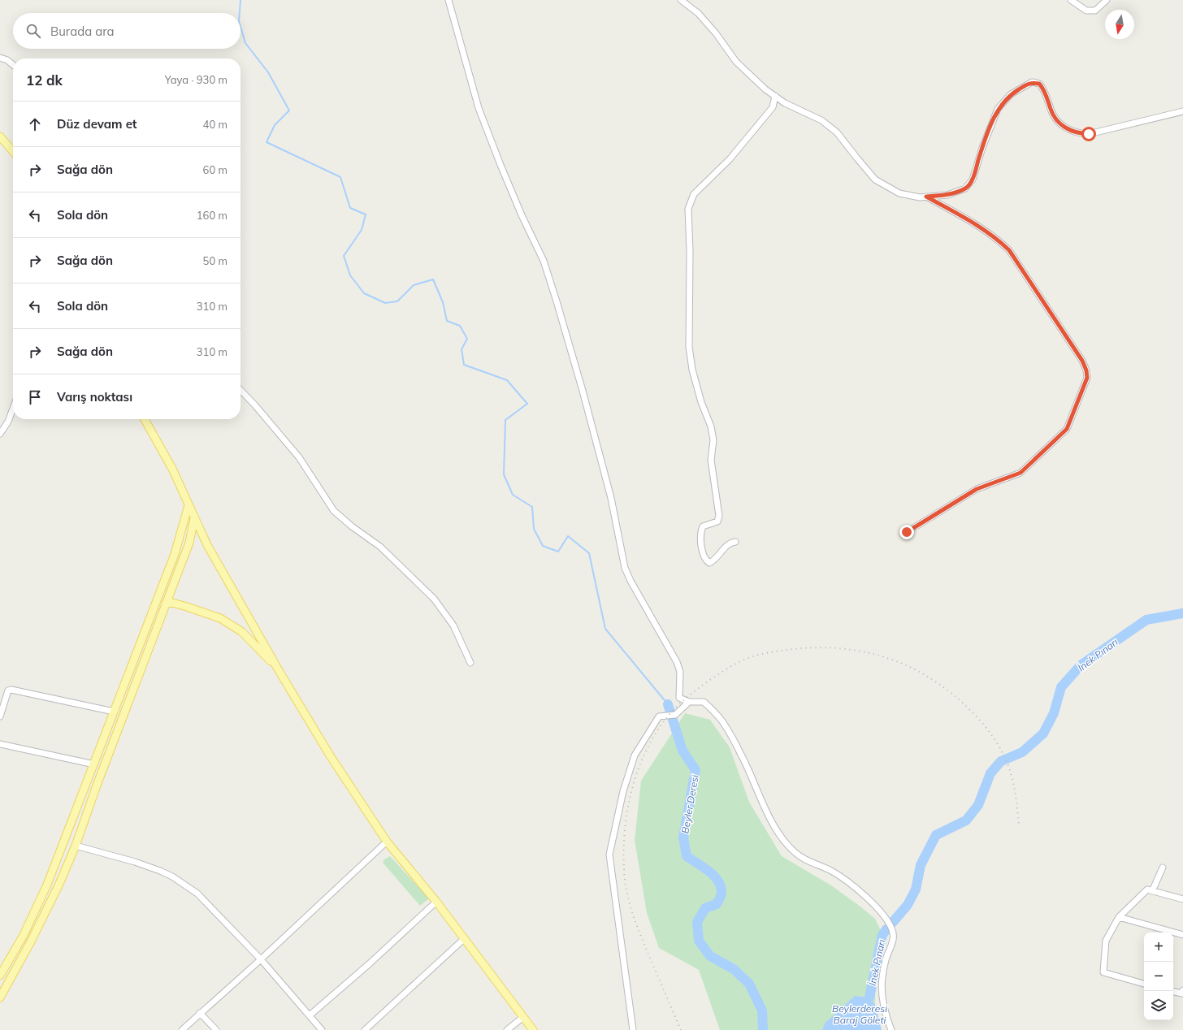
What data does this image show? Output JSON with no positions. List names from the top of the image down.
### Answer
{
  "water": ["İnek Pınarı", "Beyler Deresi", "Beylerderesi Baraj Göleti"],
  "north": "bottom",
  "page": {
    "search": "Burada ara",
    "heading": ["12 dk", "Yaya · 930 m"],
    "list": [
      ["Düz devam et", "40 m"],
      ["Sağa dön", "60 m"],
      ["Sola dön", "160 m"],
      ["Sağa dön", "50 m"],
      ["Sola dön", "310 m"],
      ["Sağa dön", "310 m"],
      "Varış noktası"
    ],
    "map_buttons": ["+", "−"]
  }
}
